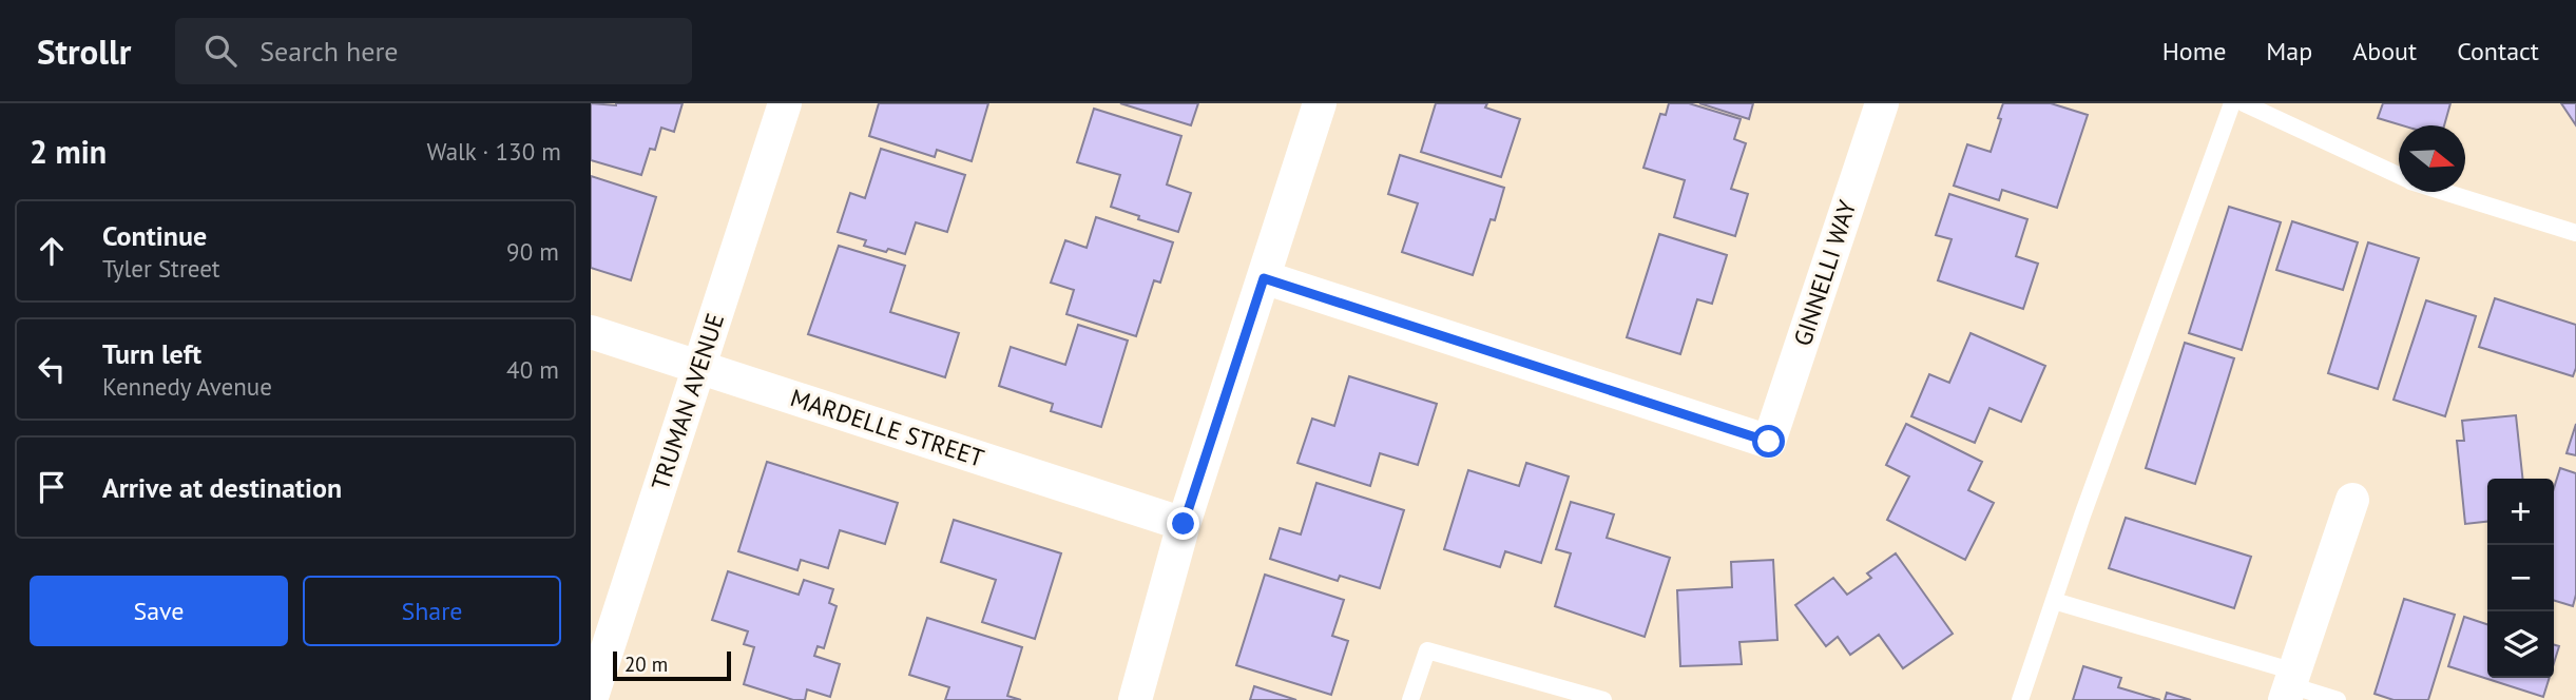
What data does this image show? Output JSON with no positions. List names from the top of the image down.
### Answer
{
  "streets": {
    "street": ["GINNELLI WAY", "TRUMAN AVENUE", "MARDELLE STREET"]
  },
  "crossings": [
    ["TRUMAN AVENUE", "MARDELLE STREET"]
  ],
  "scale_bar": "20 m",
  "north": "right",
  "page": {
    "header": "Strollr",
    "search": "Search here",
    "nav": [
      "Home",
      "Map",
      "About",
      "Contact"
    ],
    "heading": ["2 min", "Walk · 130 m"],
    "list": [
      ["Continue", "Tyler Street", "90 m"],
      ["Turn left", "Kennedy Avenue", "40 m"],
      "Arrive at destination"
    ],
    "map_buttons": ["+", "−"],
    "buttons": ["Save", "Share"],
    "scale": "20 m"
  }
}
